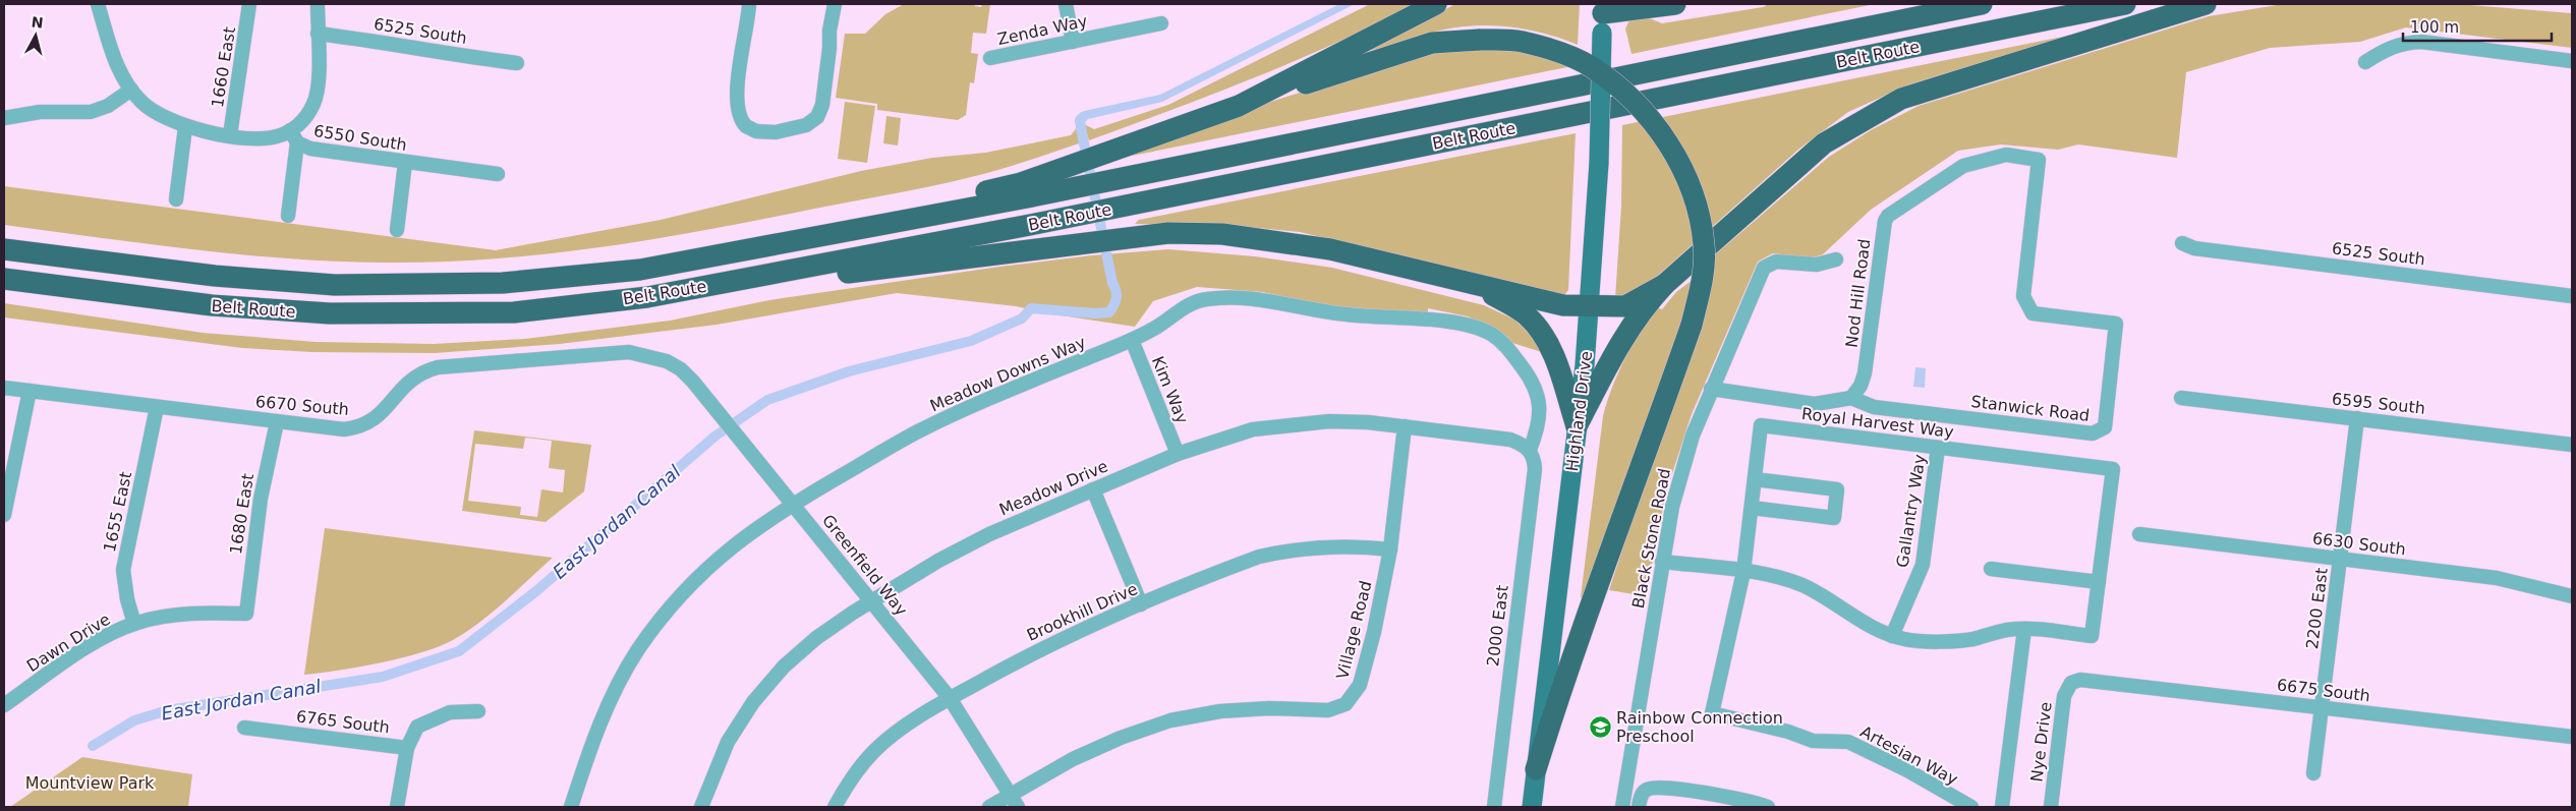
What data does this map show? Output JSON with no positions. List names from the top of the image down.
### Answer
{
  "streets": {
    "highway": ["Belt Route"],
    "main road": ["Highland Drive"],
    "street": [
      "Zenda Way",
      "6525 South",
      "1660 East",
      "6550 South",
      "Nod Hill Road",
      "Meadow Downs Way",
      "Kim Way",
      "6595 South",
      "6670 South",
      "Stanwick Road",
      "Royal Harvest Way",
      "Meadow Drive",
      "Gallantry Way",
      "1655 East",
      "1680 East",
      "Black Stone Road",
      "6630 South",
      "Greenfield Way",
      "2200 East",
      "Brookhill Drive",
      "2000 East",
      "Village Road",
      "Dawn Drive",
      "6675 South",
      "6765 South",
      "Nye Drive",
      "Artesian Way"
    ]
  },
  "crossings": [
    ["1660 East", "6550 South"],
    ["Nod Hill Road", "Stanwick Road"],
    ["Meadow Downs Way", "Kim Way"],
    ["Meadow Downs Way", "Meadow Drive"],
    ["Meadow Downs Way", "Greenfield Way"],
    ["Meadow Downs Way", "2000 East"],
    ["Kim Way", "Meadow Drive"],
    ["6595 South", "2200 East"],
    ["6670 South", "1655 East"],
    ["6670 South", "1680 East"],
    ["6670 South", "Greenfield Way"],
    ["Royal Harvest Way", "Gallantry Way"],
    ["Royal Harvest Way", "Artesian Way"],
    ["Meadow Drive", "Greenfield Way"],
    ["Meadow Drive", "2000 East"],
    ["Meadow Drive", "Village Road"],
    ["1655 East", "Dawn Drive"],
    ["1680 East", "Dawn Drive"],
    ["6630 South", "2200 East"],
    ["Greenfield Way", "Brookhill Drive"],
    ["Greenfield Way", "Village Road"],
    ["2200 East", "6675 South"],
    ["Brookhill Drive", "Village Road"],
    ["6675 South", "Nye Drive"]
  ],
  "water": ["East Jordan Canal"],
  "parks": ["Mountview Park"],
  "places": {
    "school or university": ["Rainbow Connection Preschool"]
  },
  "scale_bar": "100 m",
  "north": "top"
}
